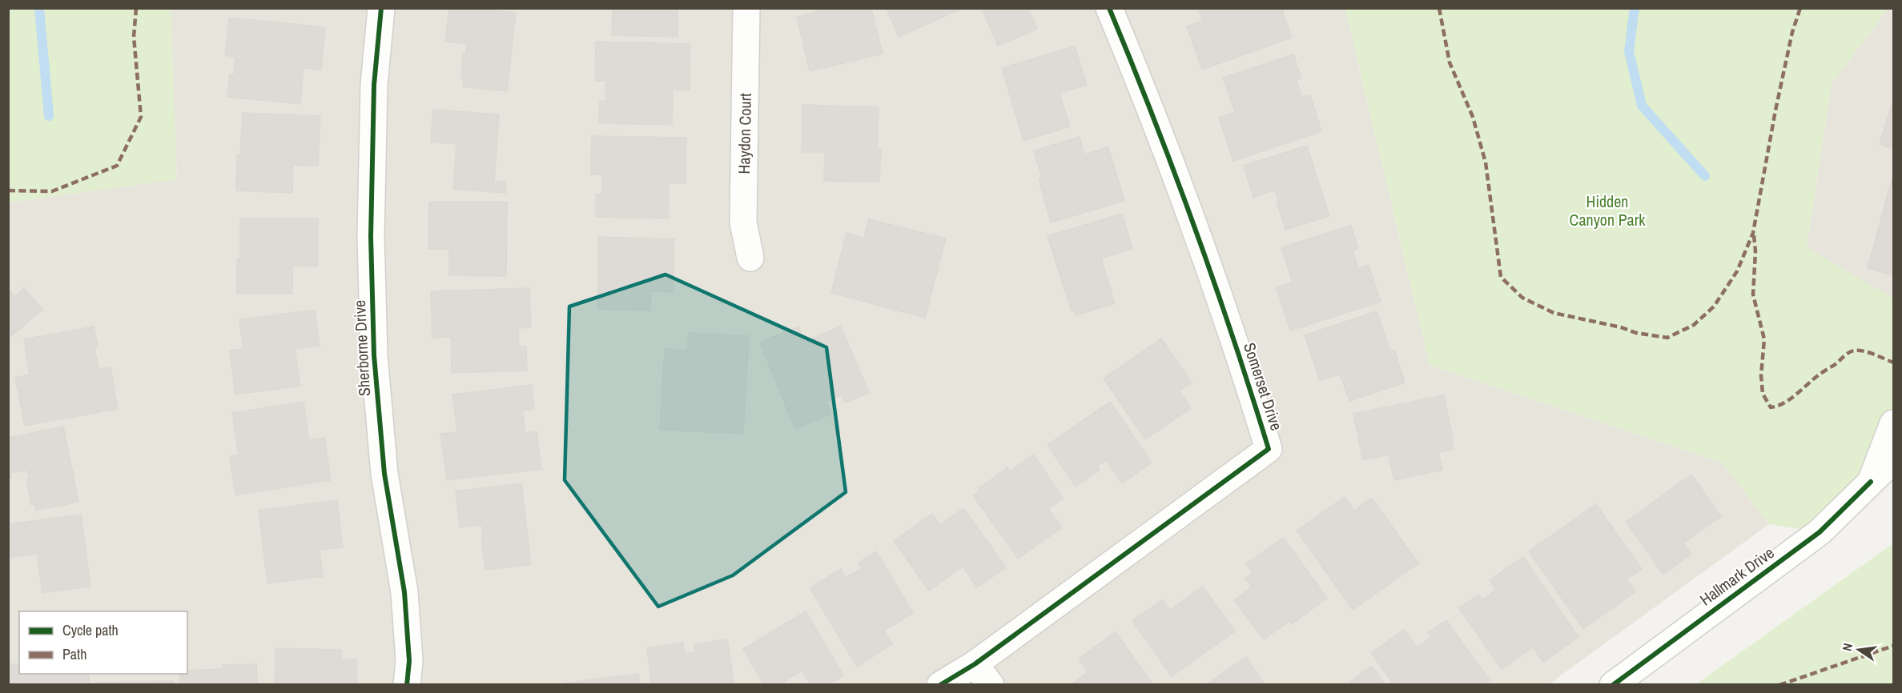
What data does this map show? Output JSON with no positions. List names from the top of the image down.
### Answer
{
  "streets": {
    "street": [
      "Haydon Court",
      "Sherborne Drive",
      "Somerset Drive",
      "Hallmark Drive"
    ]
  },
  "parks": ["Hidden Canyon Park"],
  "legend": ["Cycle path", "Path"],
  "north": "left"
}
